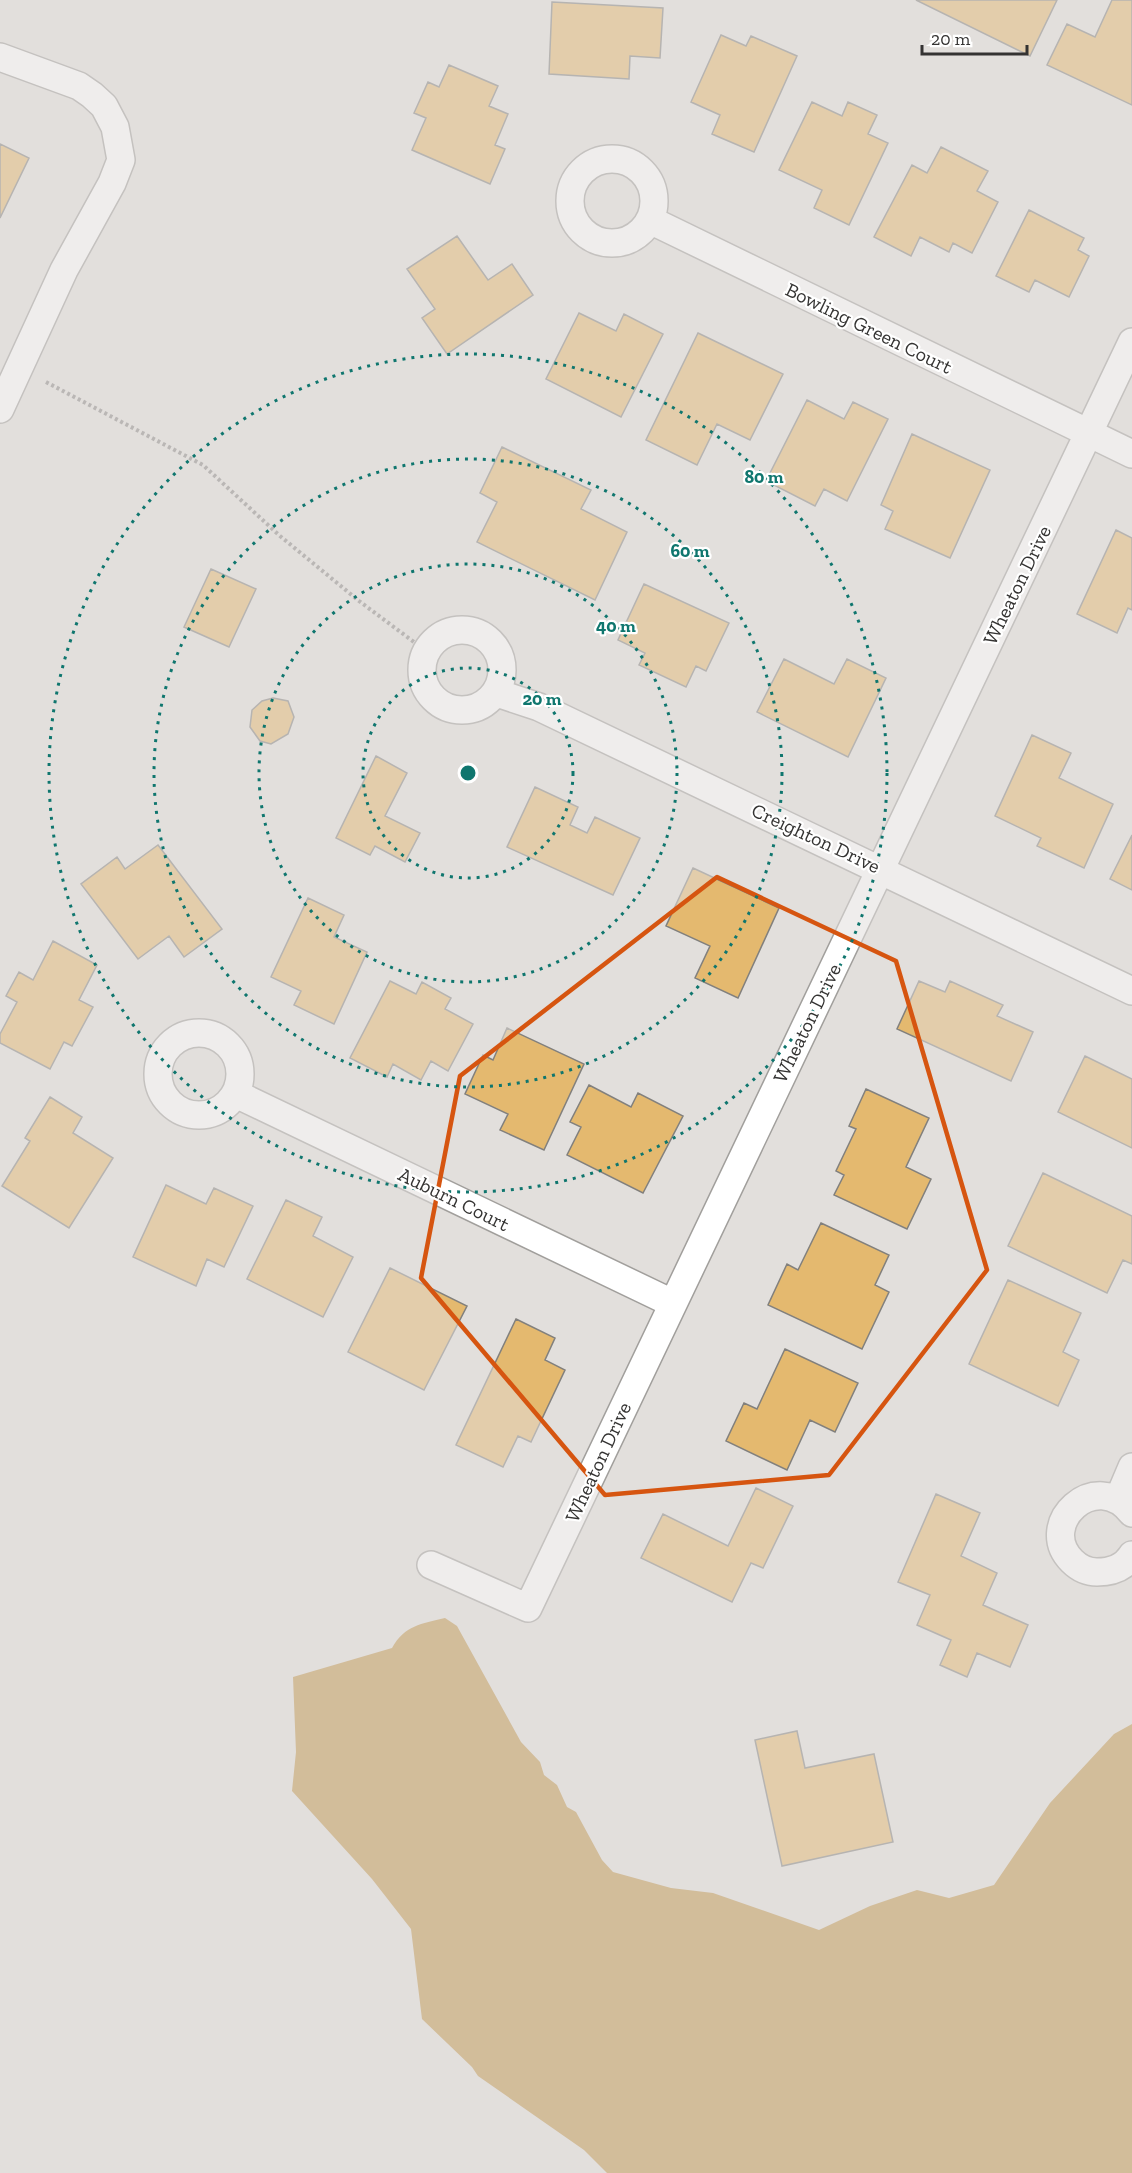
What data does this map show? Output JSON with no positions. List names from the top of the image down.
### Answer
{
  "streets": {
    "street": [
      "Bowling Green Court",
      "Wheaton Drive",
      "Creighton Drive",
      "Auburn Court"
    ]
  },
  "crossings": [
    ["Bowling Green Court", "Wheaton Drive"],
    ["Wheaton Drive", "Creighton Drive"],
    ["Wheaton Drive", "Auburn Court"]
  ],
  "scale_bar": "20 m",
  "rings": [
    "80 m",
    "60 m",
    "40 m",
    "20 m"
  ]
}
